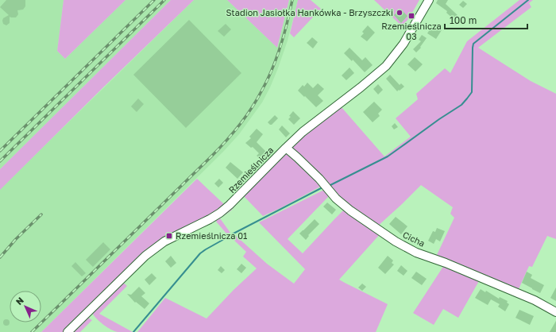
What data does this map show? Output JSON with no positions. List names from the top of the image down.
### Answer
{
  "streets": {
    "street": ["Rzemieślnicza", "Cicha"]
  },
  "crossings": [
    ["Rzemieślnicza", "Cicha"]
  ],
  "places": {
    "other": ["Stadion Jasiołka Hankówka - Brzyszczki"],
    "transit": ["Rzemieślnicza 03", "Rzemieślnicza 01"]
  },
  "scale_bar": "100 m",
  "north": "top left"
}
